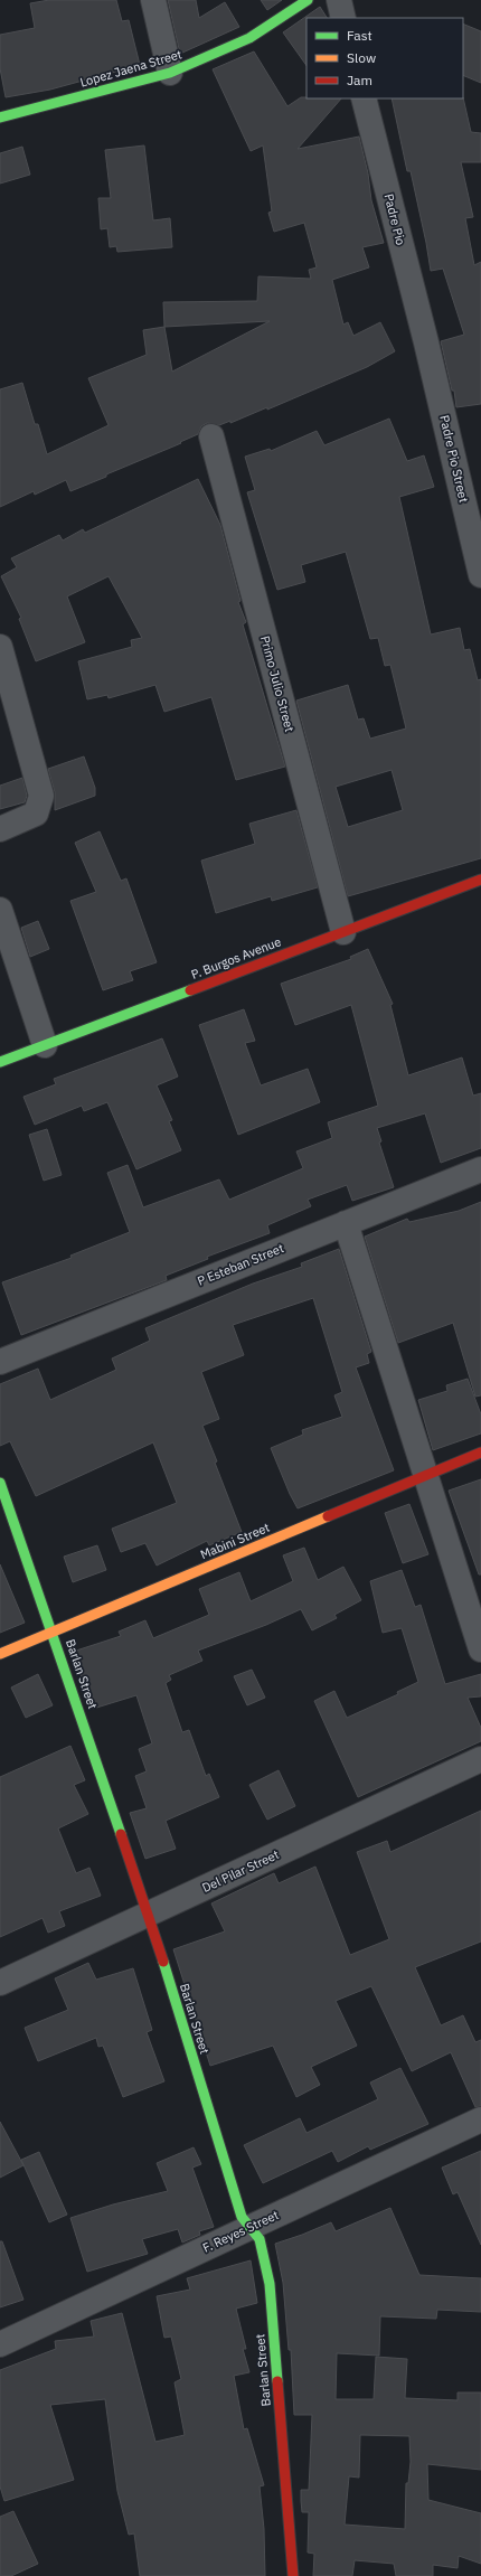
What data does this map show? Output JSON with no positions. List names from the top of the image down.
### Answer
{
  "streets": {
    "street": [
      "Lopez Jaena Street",
      "Padre Pio",
      "Padre Pio Street",
      "Primo Julio Street",
      "P. Burgos Avenue",
      "P Esteban Street",
      "Mabini Street",
      "Barlan Street",
      "Del Pilar Street",
      "F. Reyes Street"
    ]
  },
  "crossings": [
    ["Padre Pio", "Padre Pio Street"],
    ["Primo Julio Street", "P. Burgos Avenue"],
    ["Mabini Street", "Barlan Street"],
    ["Barlan Street", "Del Pilar Street"],
    ["Barlan Street", "F. Reyes Street"]
  ],
  "legend": ["Fast", "Slow", "Jam"]
}
